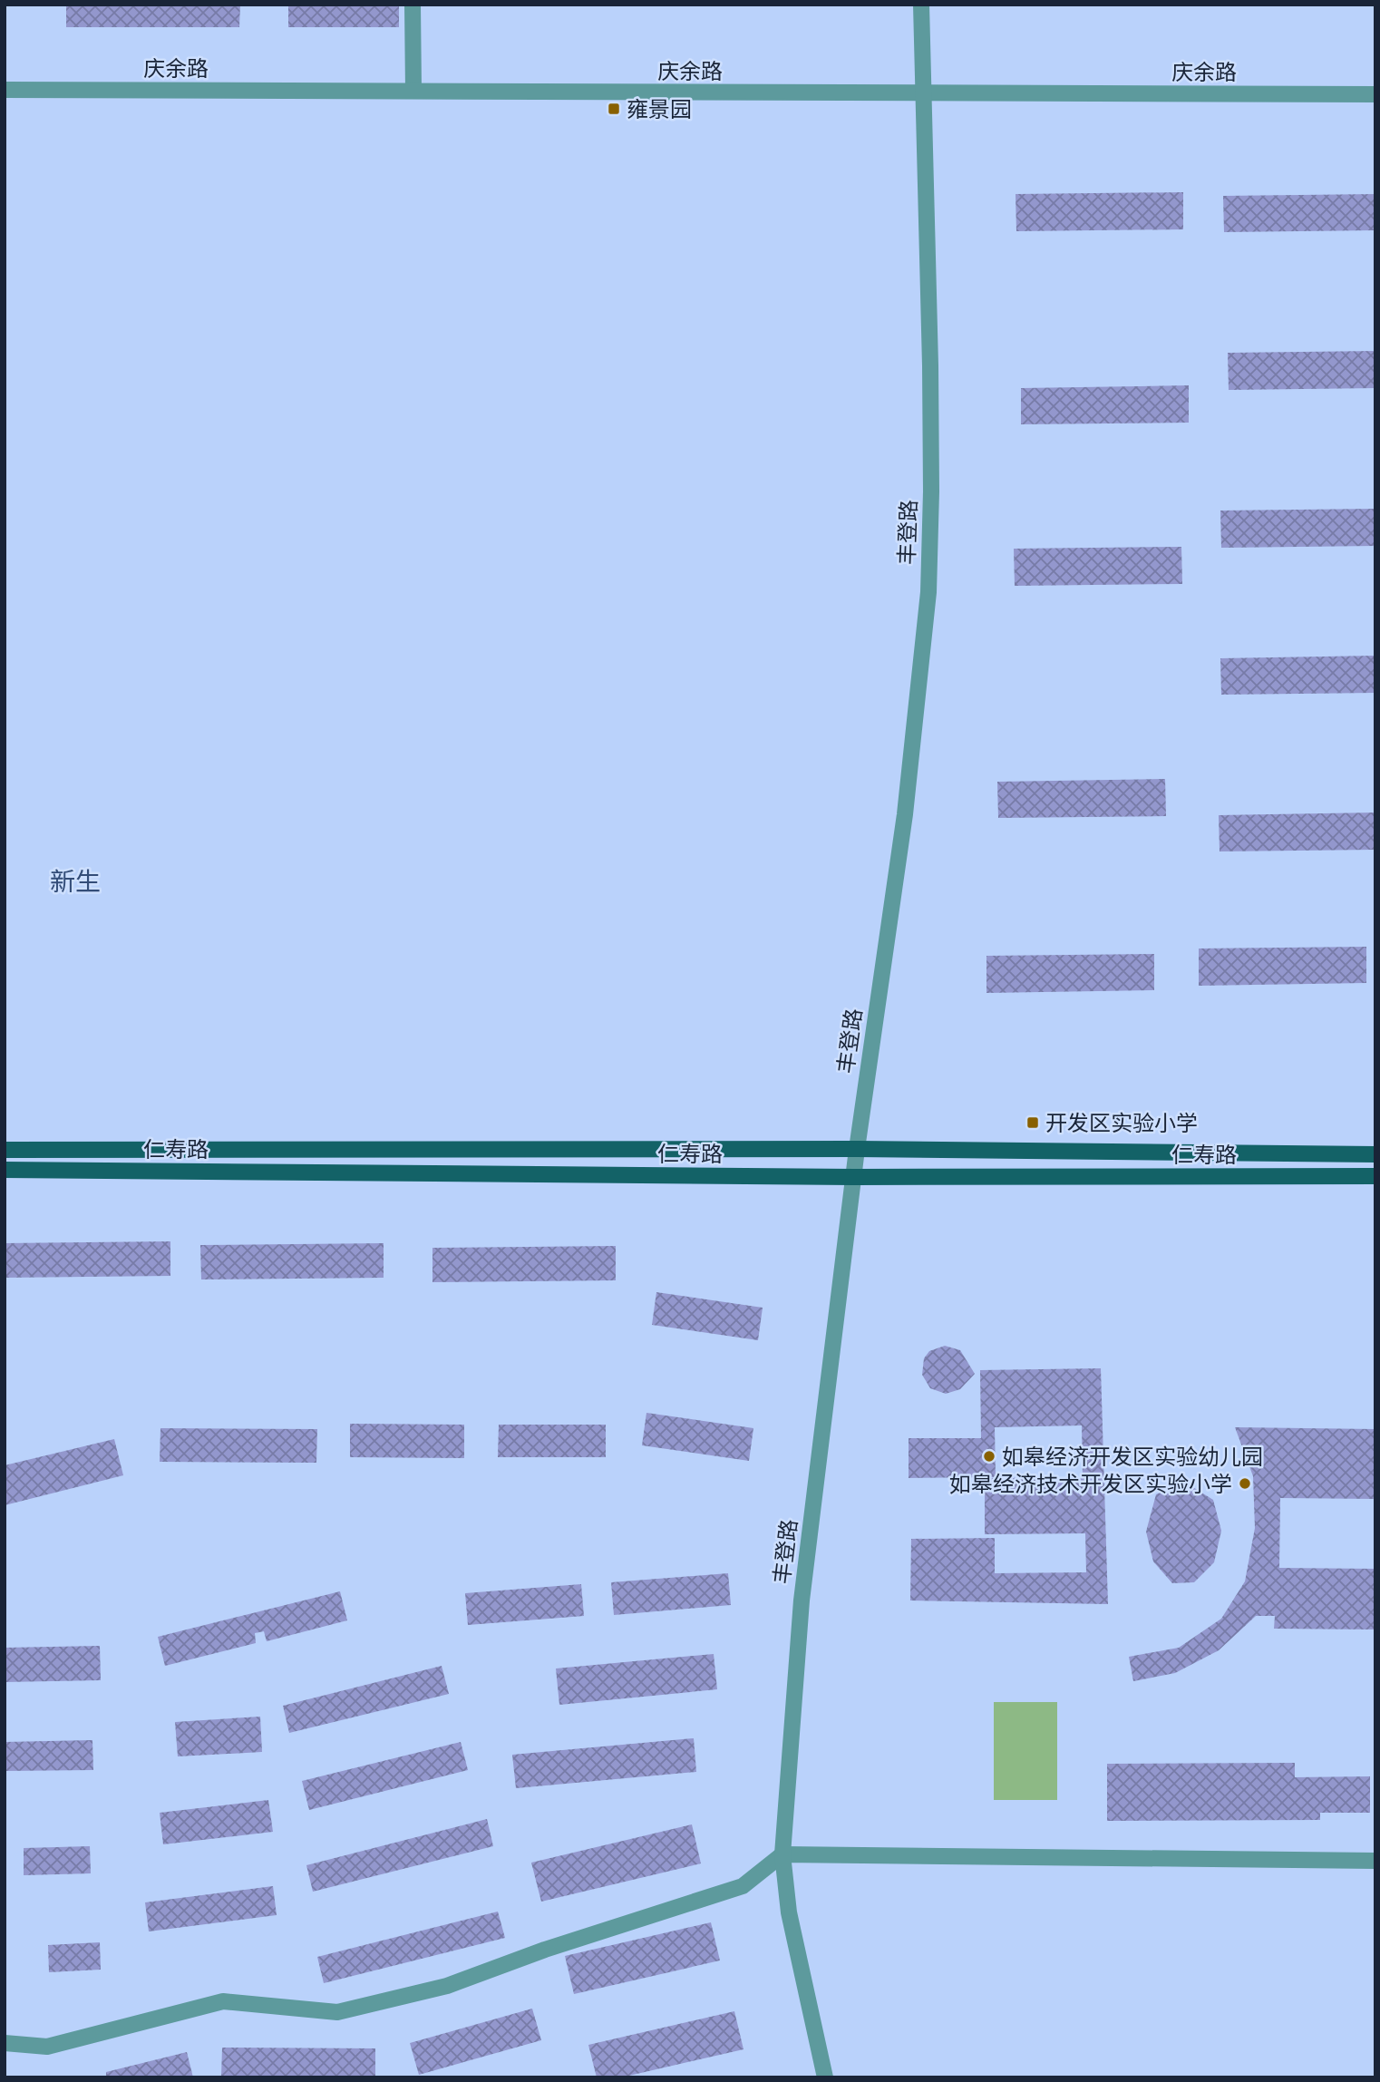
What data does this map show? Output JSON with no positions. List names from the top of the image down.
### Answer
{
  "streets": {
    "main road": ["仁寿路"],
    "street": ["庆余路", "丰登路"]
  },
  "crossings": [
    ["庆余路", "丰登路"],
    ["丰登路", "仁寿路"]
  ],
  "districts": ["新生"],
  "places": {
    "transit": ["雍景园", "开发区实验小学"],
    "other": ["如皋经济开发区实验幼儿园", "如皋经济技术开发区实验小学"]
  }
}
